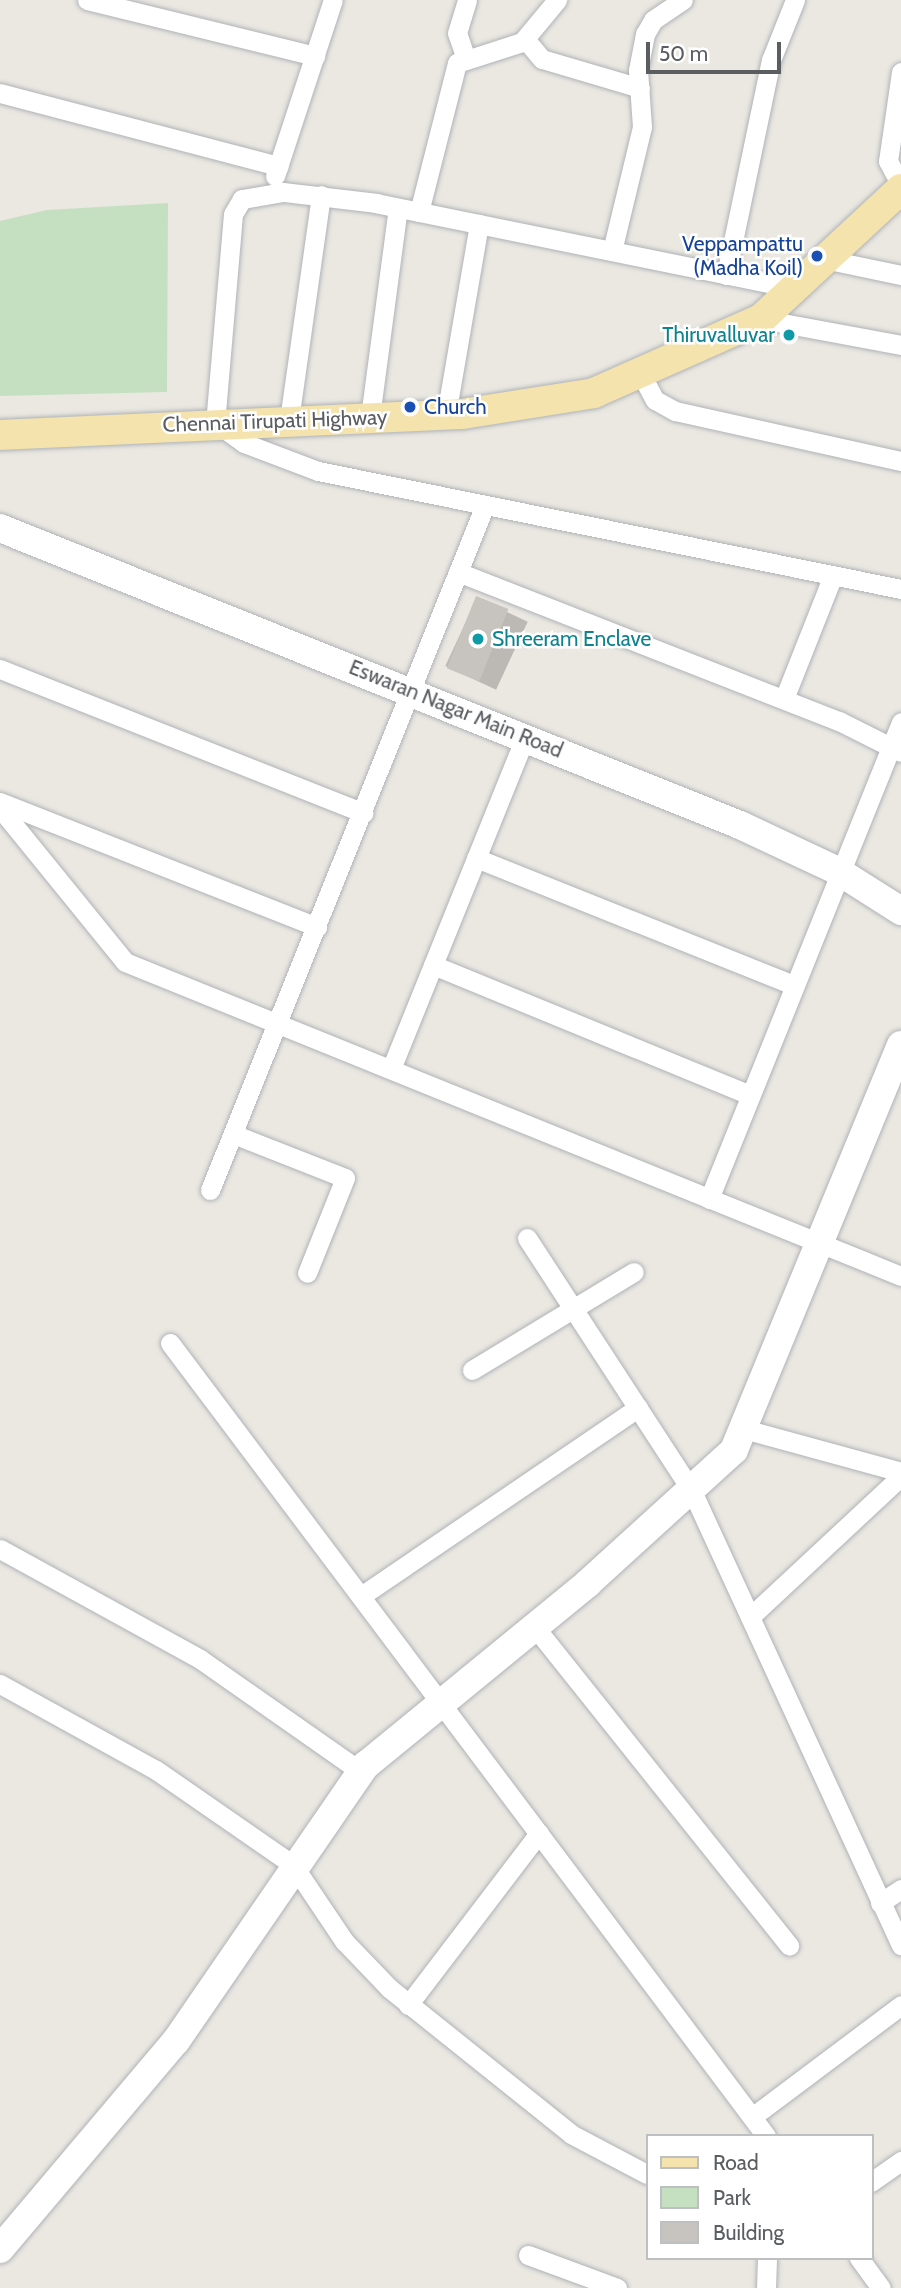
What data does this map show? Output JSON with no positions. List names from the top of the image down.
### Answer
{
  "streets": {
    "main road": ["Chennai Tirupati Highway"],
    "street": ["Eswaran Nagar Main Road"]
  },
  "places": [
    "Veppampattu (Madha Koil)",
    "Thiruvalluvar",
    "Church",
    "Shreeram Enclave"
  ],
  "legend": ["Road", "Park", "Building"],
  "scale_bar": "50 m"
}
